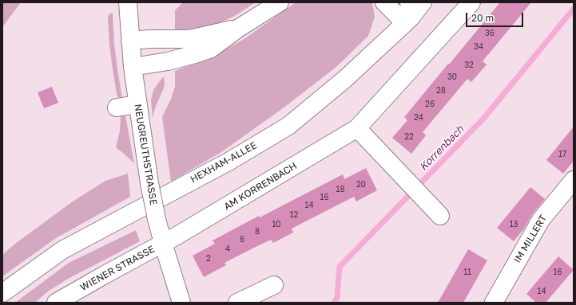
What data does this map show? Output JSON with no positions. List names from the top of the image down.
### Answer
{
  "streets": {
    "street": [
      "NEUGREUTHSTRASSE",
      "HEXHAM-ALLEE",
      "AM KORRENBACH",
      "IM MILLERT",
      "WIENER STRASSE"
    ]
  },
  "crossings": [
    ["NEUGREUTHSTRASSE", "AM KORRENBACH"],
    ["NEUGREUTHSTRASSE", "WIENER STRASSE"],
    ["AM KORRENBACH", "WIENER STRASSE"]
  ],
  "water": ["Korrenbach"],
  "house_numbers": [
    "36",
    "34",
    "32",
    "30",
    "28",
    "26",
    "24",
    "22",
    "17",
    "20",
    "18",
    "16",
    "14",
    "12",
    "10",
    "13",
    "8",
    "6",
    "4",
    "2",
    "11",
    "16",
    "14"
  ],
  "scale_bar": "20 m"
}
